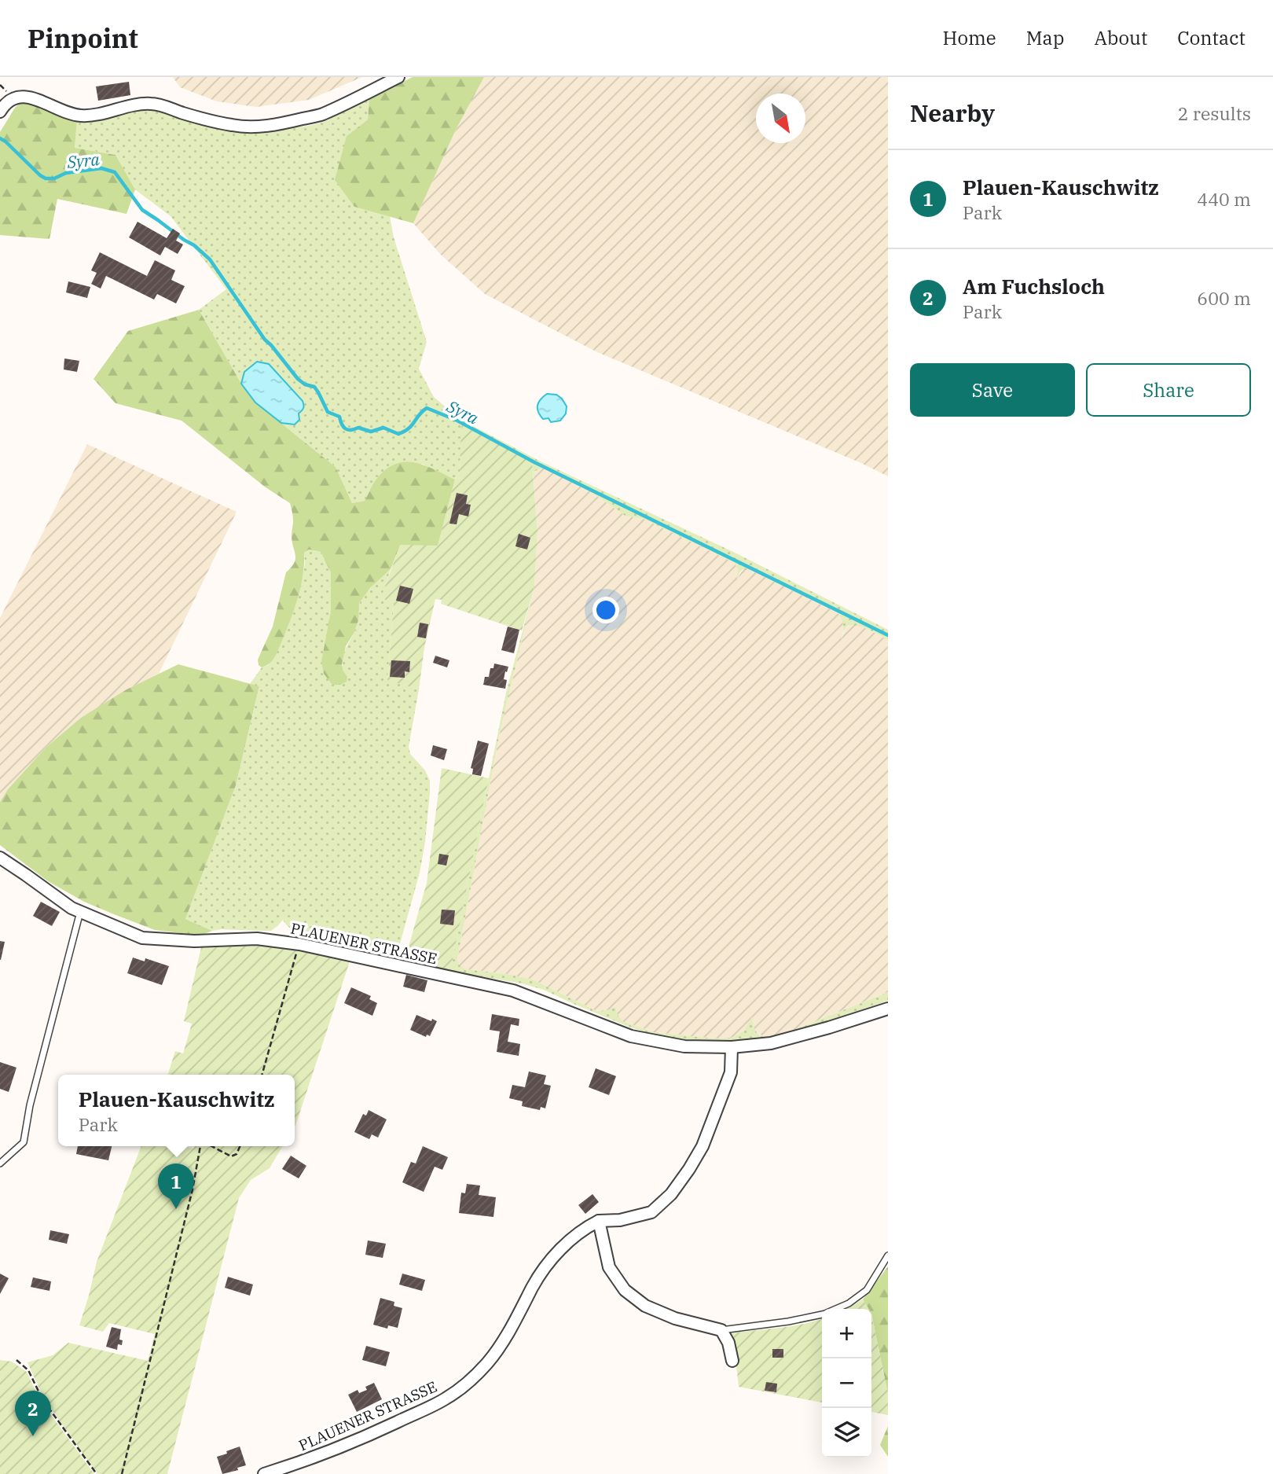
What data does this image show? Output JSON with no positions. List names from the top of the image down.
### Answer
{
  "streets": {
    "street": ["PLAUENER STRASSE"]
  },
  "water": ["Syra"],
  "north": "bottom right",
  "page": {
    "header": "Pinpoint",
    "nav": [
      "Home",
      "Map",
      "About",
      "Contact"
    ],
    "heading": ["Nearby", "2 results"],
    "list": [
      {
        "mark": "1",
        "name": "Plauen-Kauschwitz",
        "note": "Park",
        "value": "440 m"
      },
      {
        "mark": "2",
        "name": "Am Fuchsloch",
        "note": "Park",
        "value": "600 m"
      }
    ],
    "buttons": ["Save", "Share"],
    "popup": ["Plauen-Kauschwitz", "Park"],
    "pins": ["1", "2"],
    "map_buttons": ["+", "−"]
  }
}
